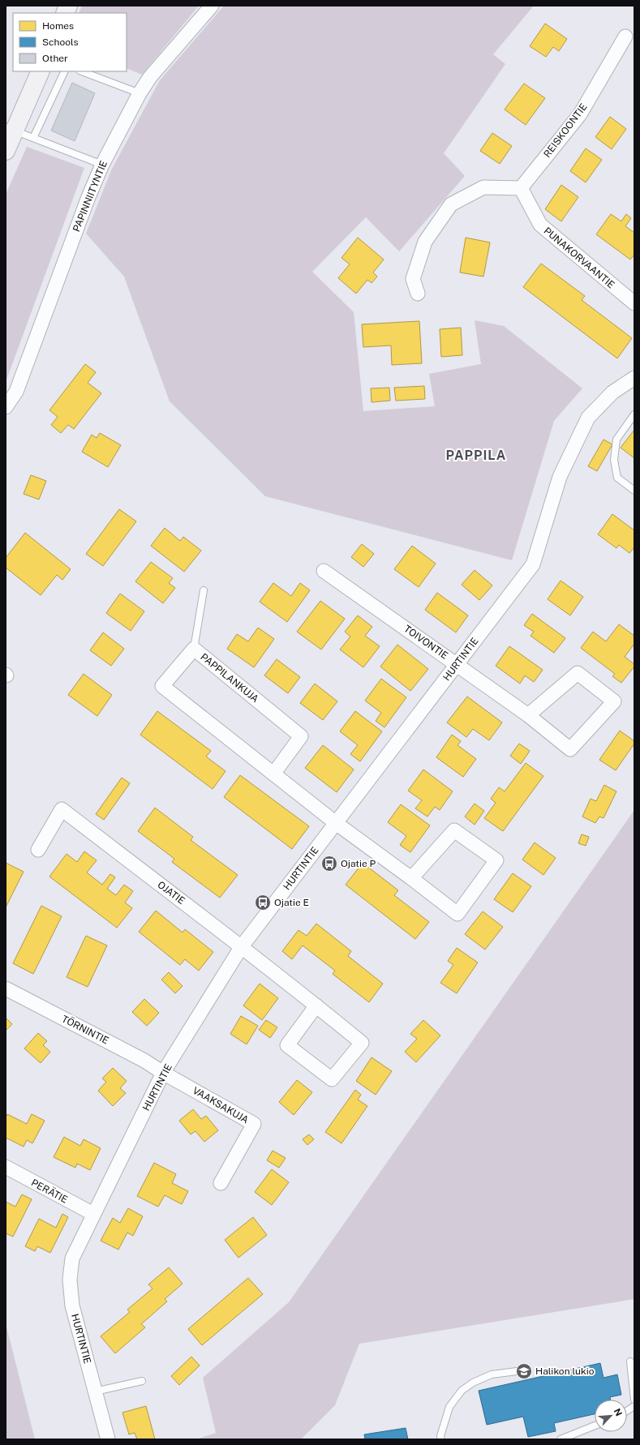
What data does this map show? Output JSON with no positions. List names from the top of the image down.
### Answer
{
  "streets": {
    "street": [
      "REISKOONTIE",
      "PAPINNIITYNTIE",
      "PUNAKORVAANTIE",
      "TOIVONTIE",
      "HURTINTIE",
      "PAPPILANKUJA",
      "OJATIE",
      "TÖRNINTIE",
      "VAAKSAKUJA",
      "PERÄTIE"
    ]
  },
  "crossings": [
    ["REISKOONTIE", "PUNAKORVAANTIE"],
    ["TOIVONTIE", "HURTINTIE"],
    ["HURTINTIE", "PAPPILANKUJA"],
    ["HURTINTIE", "OJATIE"],
    ["HURTINTIE", "TÖRNINTIE"],
    ["HURTINTIE", "VAAKSAKUJA"],
    ["HURTINTIE", "PERÄTIE"],
    ["TÖRNINTIE", "VAAKSAKUJA"]
  ],
  "districts": ["PAPPILA"],
  "places": {
    "bus stop": ["Ojatie P", "Ojatie E"],
    "school or university": ["Halikon lukio"]
  },
  "legend": ["Homes", "Schools", "Other"],
  "north": "top right"
}
